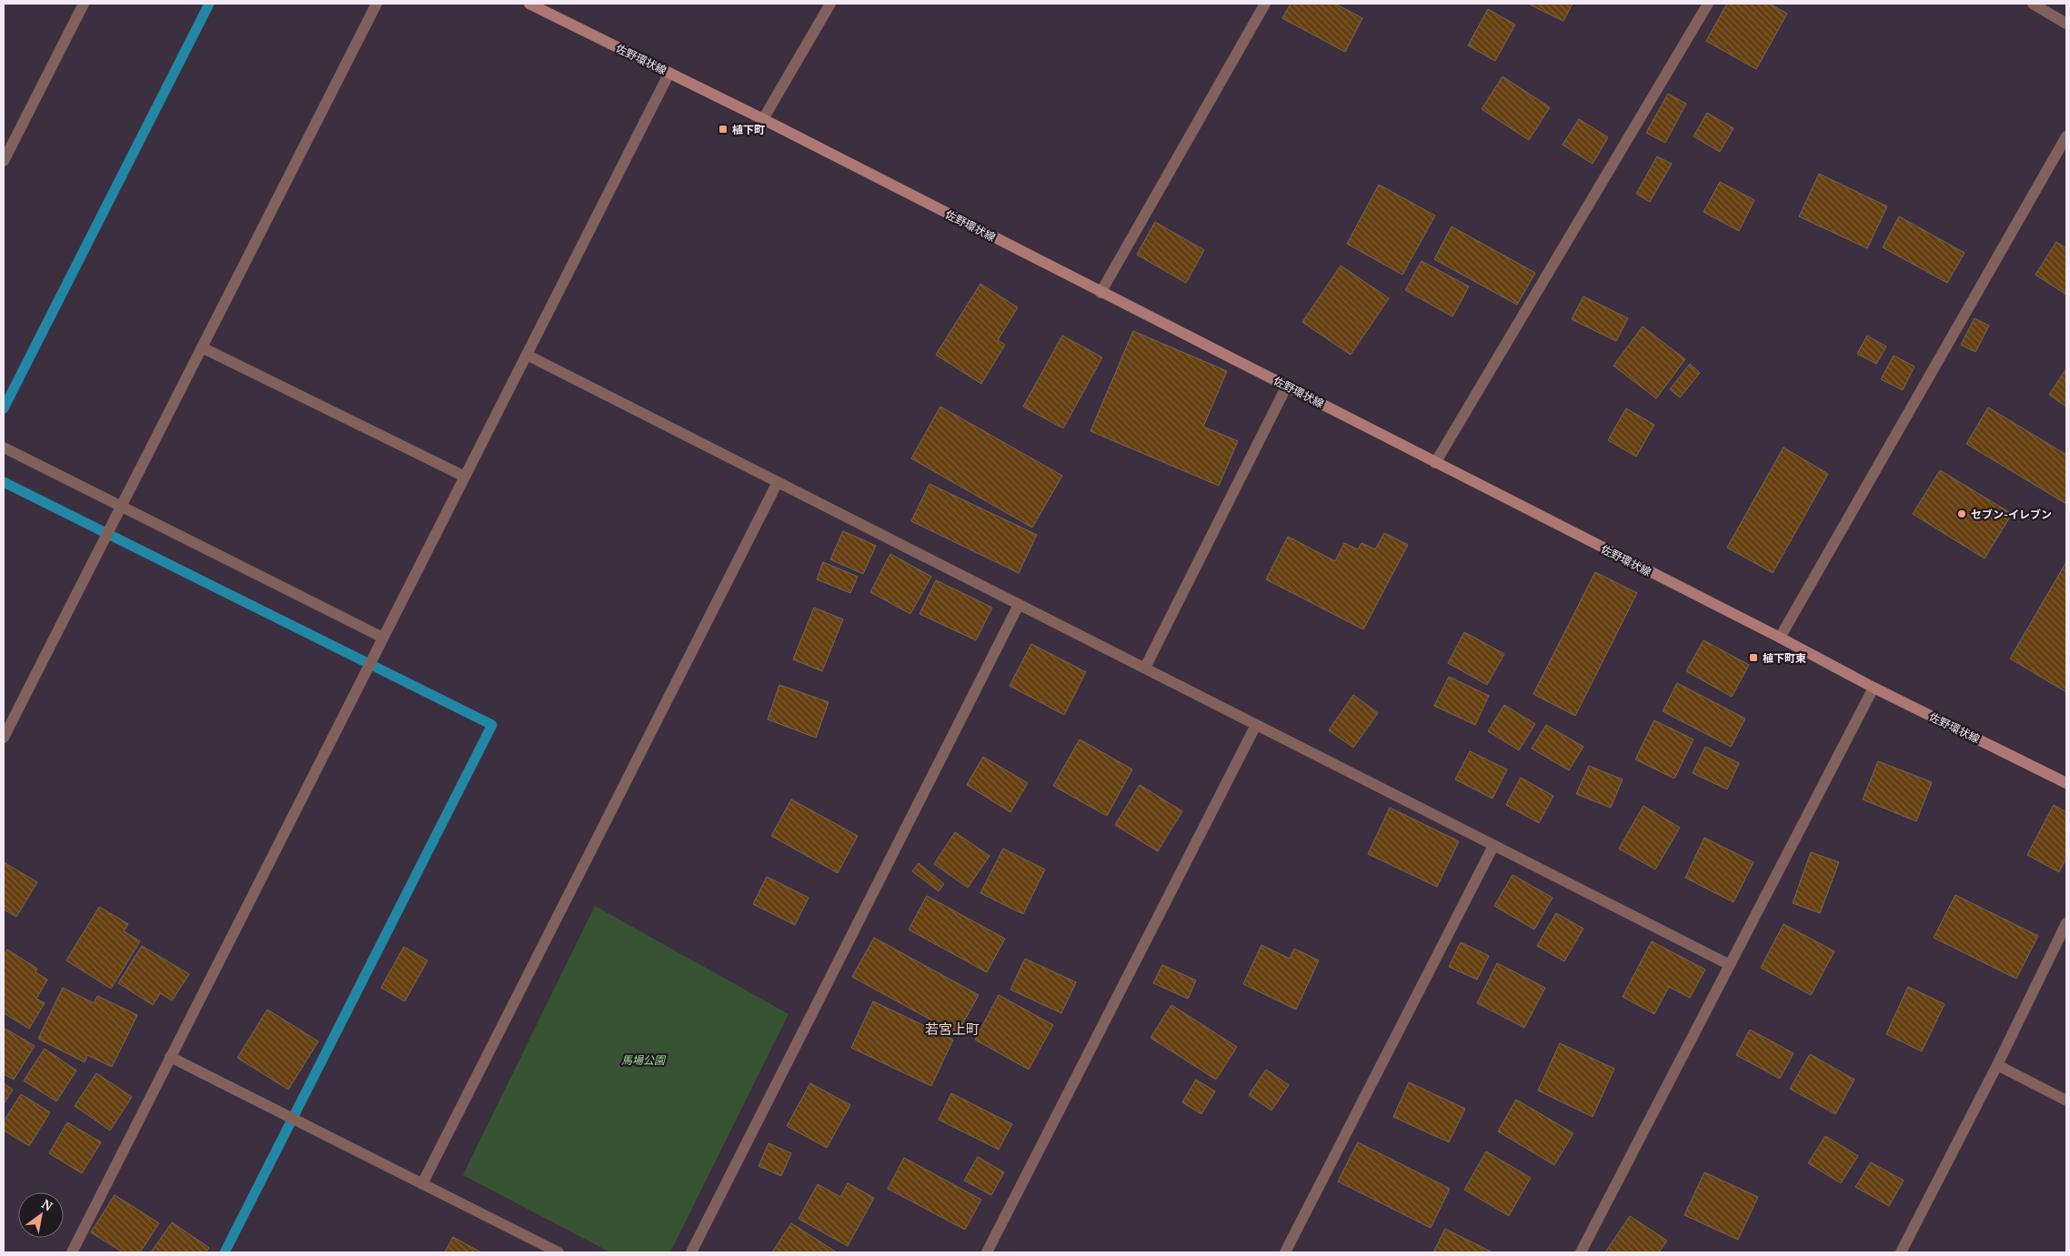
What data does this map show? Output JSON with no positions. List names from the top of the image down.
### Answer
{
  "streets": {
    "main road": ["佐野環状線"]
  },
  "districts": ["若宮上町"],
  "parks": ["馬場公園"],
  "places": {
    "transit": ["植下町", "植下町東"],
    "other": ["セブン-イレブン"]
  },
  "north": "top right"
}
